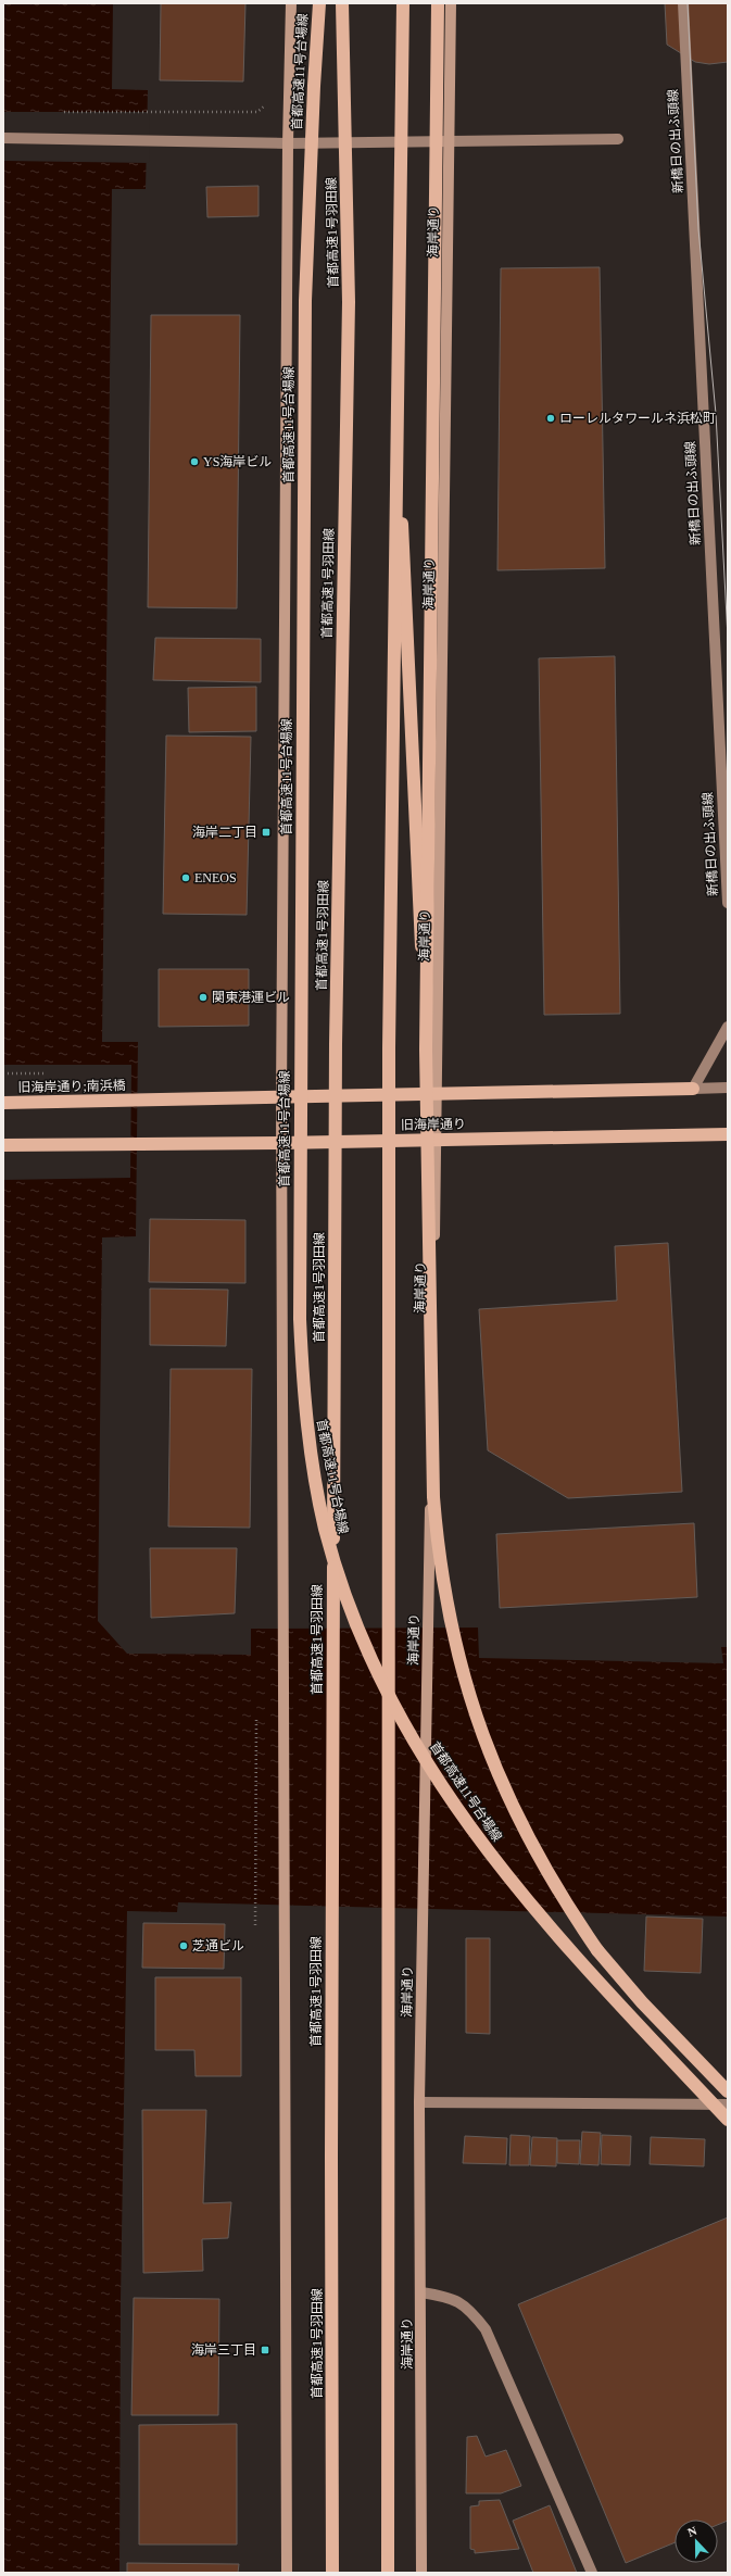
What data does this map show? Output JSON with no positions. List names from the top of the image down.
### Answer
{
  "streets": {
    "highway": [
      "首都高速11号台場線",
      "首都高速1号羽田線",
      "旧海岸通り;南浜橋",
      "旧海岸通り"
    ],
    "main road": ["海岸通り"],
    "street": ["新橋日の出ふ頭線"]
  },
  "crossings": [
    ["海岸通り", "旧海岸通り"]
  ],
  "places": {
    "other": [
      "ローレルタワールネ浜松町",
      "YS海岸ビル",
      "ENEOS",
      "関東港運ビル",
      "芝通ビル"
    ],
    "transit": ["海岸二丁目", "海岸三丁目"]
  },
  "north": "top"
}
